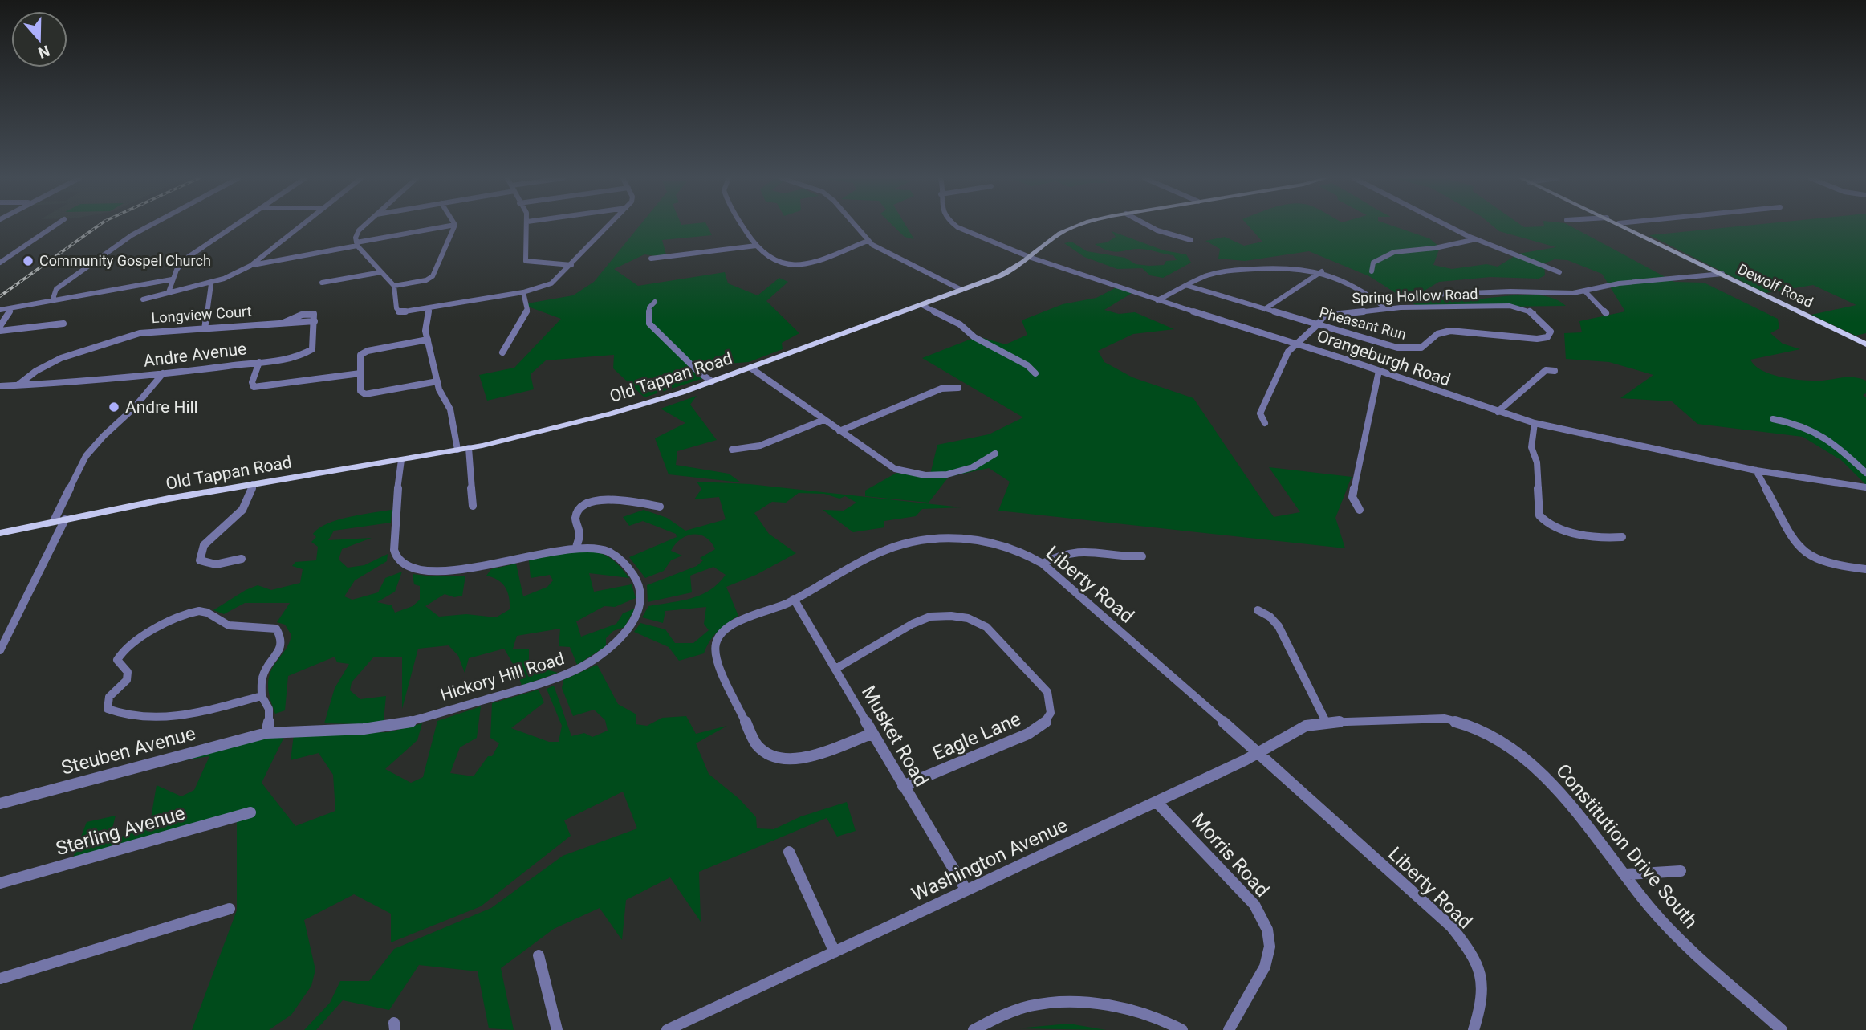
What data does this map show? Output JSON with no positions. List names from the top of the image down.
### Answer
{
  "streets": {
    "main road": ["Dewolf Road", "Old Tappan Road"],
    "street": [
      "Spring Hollow Road",
      "Longview Court",
      "Pheasant Run",
      "Andre Avenue",
      "Orangeburgh Road",
      "Liberty Road",
      "Hickory Hill Road",
      "Musket Road",
      "Eagle Lane",
      "Steuben Avenue",
      "Sterling Avenue",
      "Constitution Drive South",
      "Morris Road",
      "Washington Avenue"
    ]
  },
  "crossings": [
    ["Spring Hollow Road", "Pheasant Run"],
    ["Spring Hollow Road", "Orangeburgh Road"],
    ["Longview Court", "Andre Avenue"],
    ["Orangeburgh Road", "Old Tappan Road"],
    ["Old Tappan Road", "Hickory Hill Road"],
    ["Liberty Road", "Musket Road"],
    ["Liberty Road", "Washington Avenue"],
    ["Hickory Hill Road", "Steuben Avenue"],
    ["Musket Road", "Eagle Lane"],
    ["Musket Road", "Washington Avenue"],
    ["Constitution Drive South", "Washington Avenue"],
    ["Morris Road", "Washington Avenue"]
  ],
  "places": ["Community Gospel Church", "Andre Hill"],
  "north": "bottom"
}
